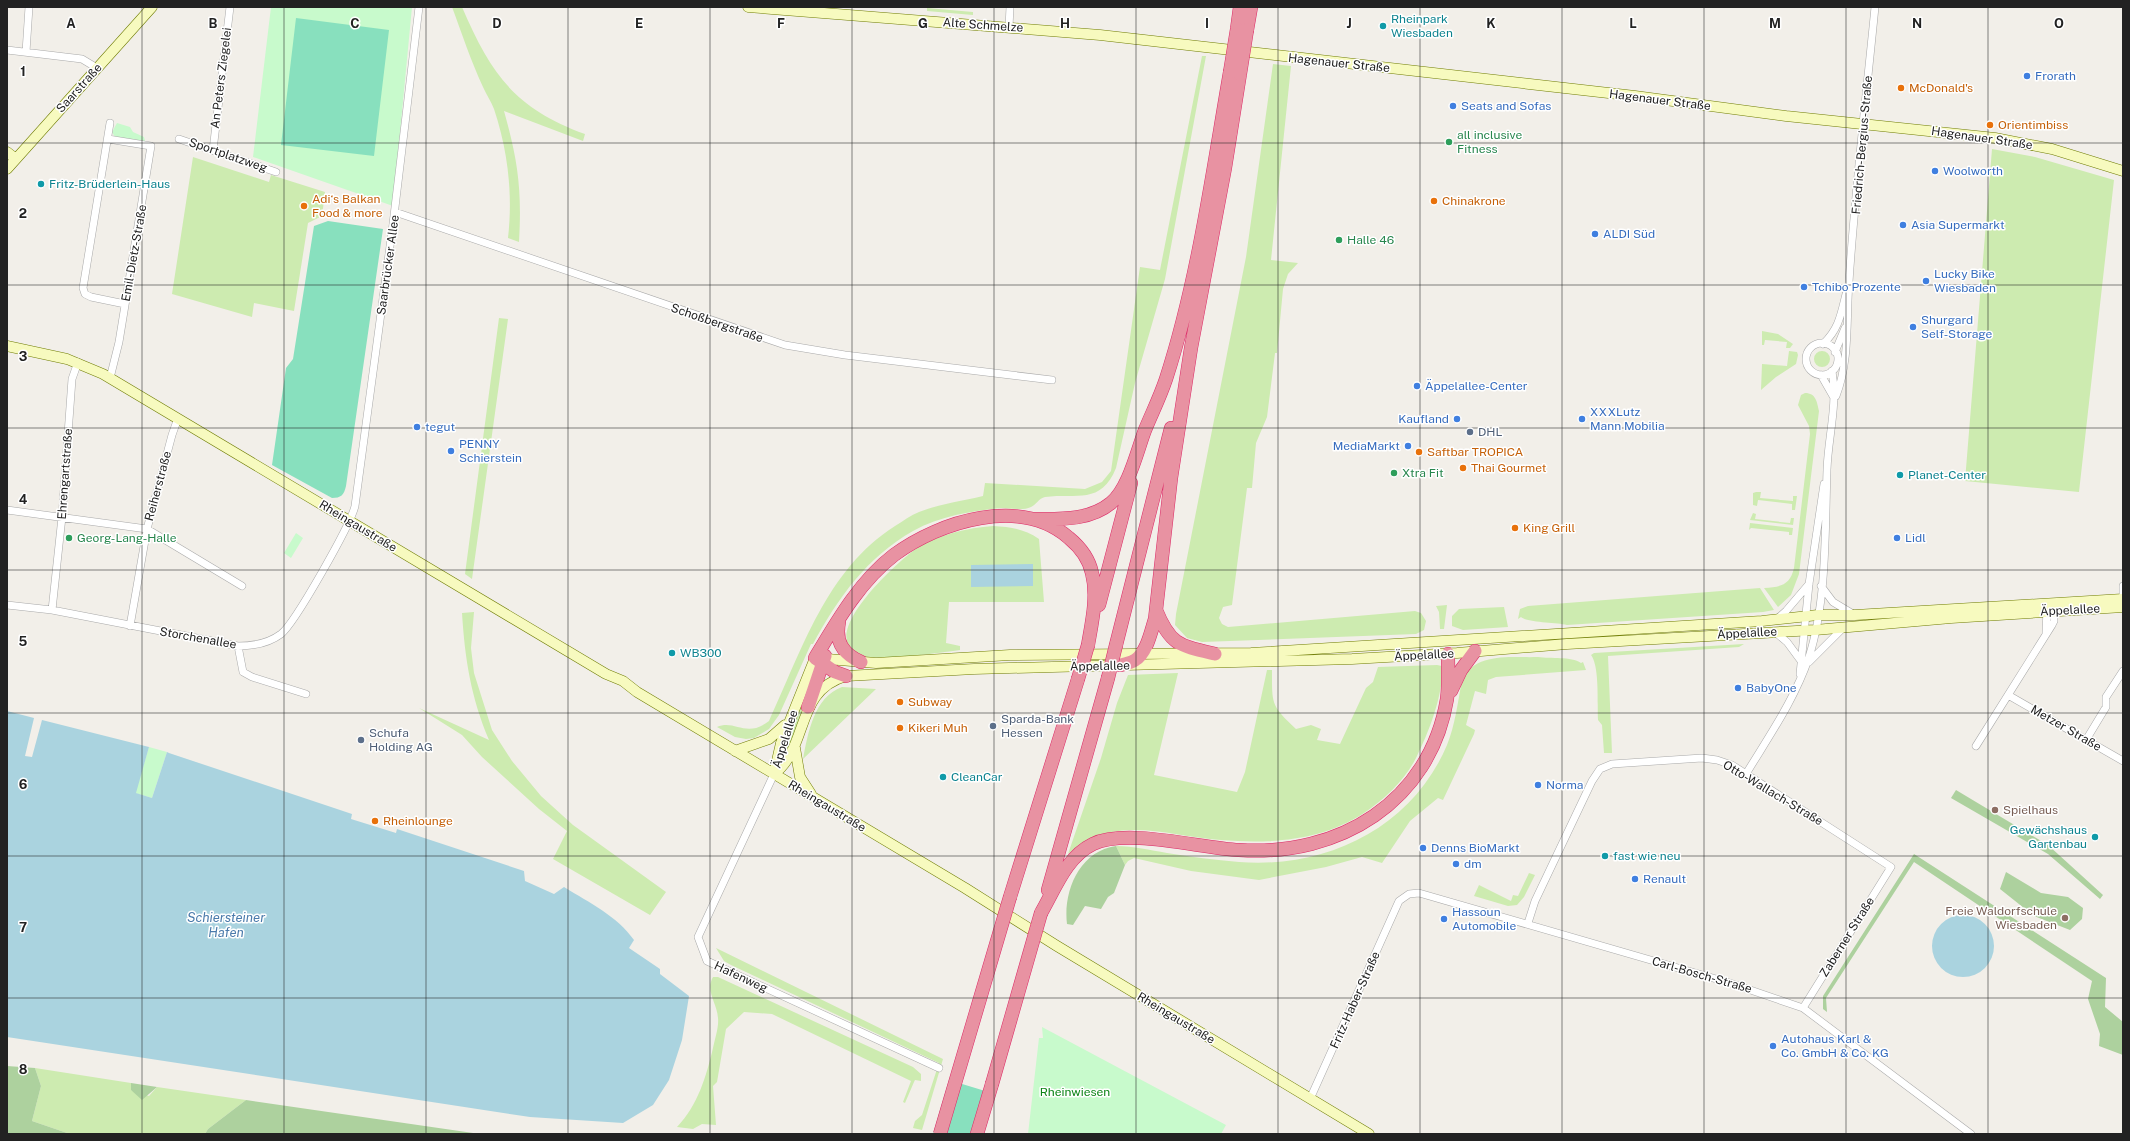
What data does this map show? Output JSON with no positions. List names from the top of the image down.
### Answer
{
  "streets": {
    "main road": [
      "Alte Schmelze",
      "Hagenauer Straße",
      "Saarstraße",
      "Rheingaustraße",
      "Äppelallee"
    ],
    "street": [
      "An Peters Ziegelei",
      "Friedrich-Bergius-Straße",
      "Sportplatzweg",
      "Emil-Dietz-Straße",
      "Saarbrücker Allee",
      "Schoßbergstraße",
      "Ehrengartstraße",
      "Reiherstraße",
      "Storchenallee",
      "Metzer Straße",
      "Otto-Wallach-Straße",
      "Zaberner Straße",
      "Carl-Bosch-Straße",
      "Hafenweg",
      "Fritz-Haber-Straße"
    ]
  },
  "crossings": [
    ["Alte Schmelze", "Hagenauer Straße"],
    ["Hagenauer Straße", "Friedrich-Bergius-Straße"],
    ["An Peters Ziegelei", "Sportplatzweg"],
    ["Friedrich-Bergius-Straße", "Äppelallee"],
    ["Friedrich-Bergius-Straße", "Otto-Wallach-Straße"],
    ["Emil-Dietz-Straße", "Rheingaustraße"],
    ["Saarbrücker Allee", "Schoßbergstraße"],
    ["Saarbrücker Allee", "Rheingaustraße"],
    ["Saarbrücker Allee", "Storchenallee"],
    ["Ehrengartstraße", "Rheingaustraße"],
    ["Ehrengartstraße", "Storchenallee"],
    ["Reiherstraße", "Rheingaustraße"],
    ["Reiherstraße", "Storchenallee"],
    ["Rheingaustraße", "Äppelallee"],
    ["Rheingaustraße", "Storchenallee"],
    ["Rheingaustraße", "Hafenweg"],
    ["Rheingaustraße", "Fritz-Haber-Straße"],
    ["Äppelallee", "Hafenweg"],
    ["Otto-Wallach-Straße", "Zaberner Straße"],
    ["Otto-Wallach-Straße", "Carl-Bosch-Straße"],
    ["Zaberner Straße", "Carl-Bosch-Straße"],
    ["Carl-Bosch-Straße", "Fritz-Haber-Straße"]
  ],
  "water": ["Schiersteiner Hafen"],
  "parks": ["Rheinwiesen"],
  "places": [
    "Rheinpark Wiesbaden",
    "Frorath",
    "McDonald's",
    "Seats and Sofas",
    "Orientimbiss",
    "all inclusive Fitness",
    "Woolworth",
    "Fritz-Brüderlein-Haus",
    "Chinakrone",
    "Adi‘s Balkan Food & more",
    "Asia Supermarkt",
    "ALDI Süd",
    "Halle 46",
    "Lucky Bike Wiesbaden",
    "Tchibo Prozente",
    "Shurgard Self-Storage",
    "Äppelallee-Center",
    "Kaufland",
    "XXXLutz Mann Mobilia",
    "tegut",
    "DHL",
    "MediaMarkt",
    "PENNY Schierstein",
    "Saftbar TROPICA",
    "Thai Gourmet",
    "Xtra Fit",
    "Planet-Center",
    "King Grill",
    "Georg-Lang-Halle",
    "Lidl",
    "WB300",
    "BabyOne",
    "Subway",
    "Sparda-Bank Hessen",
    "Kikeri Muh",
    "Schufa Holding AG",
    "CleanCar",
    "Norma",
    "Spielhaus",
    "Rheinlounge",
    "Gewächshaus Gartenbau",
    "Denns BioMarkt",
    "fast wie neu",
    "dm",
    "Renault",
    "Freie Waldorfschule Wiesbaden",
    "Hassoun Automobile",
    "Autohaus Karl & Co. GmbH & Co. KG"
  ],
  "grid": {
    "columns": [
      "A",
      "B",
      "C",
      "D",
      "E",
      "F",
      "G",
      "H",
      "I",
      "J",
      "K",
      "L",
      "M",
      "N",
      "O"
    ],
    "rows": [
      "1",
      "2",
      "3",
      "4",
      "5",
      "6",
      "7",
      "8"
    ]
  }
}
